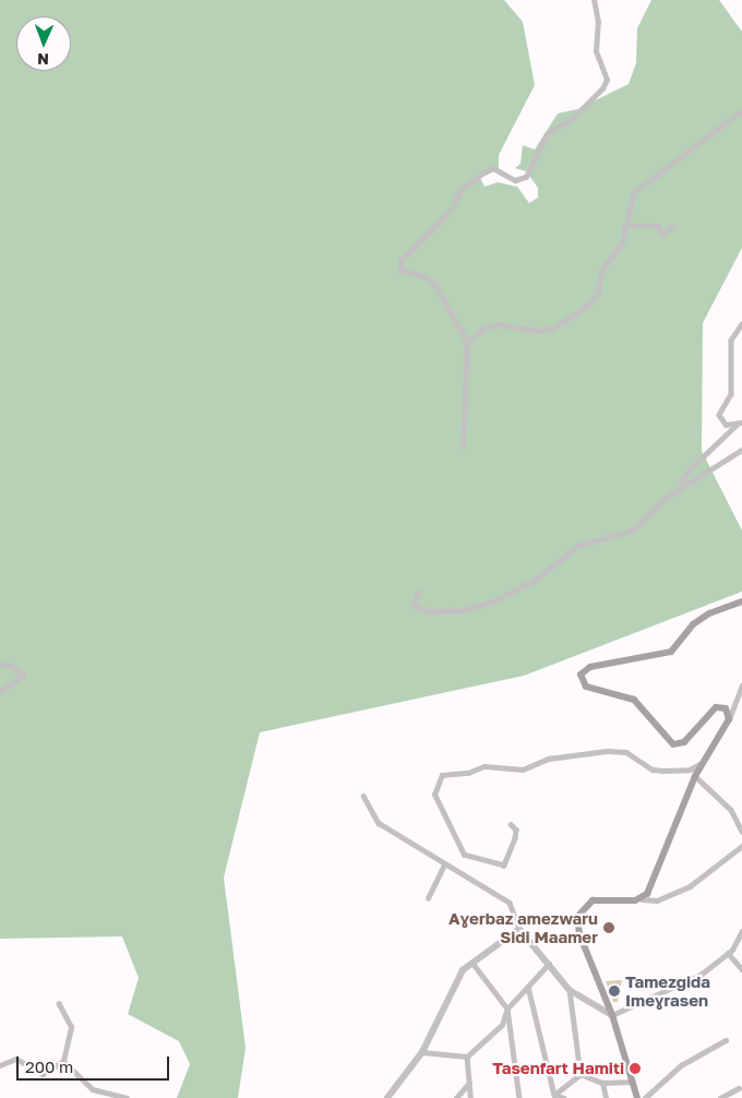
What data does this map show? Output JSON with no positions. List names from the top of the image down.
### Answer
{
  "places": ["Aɣerbaz amezwaru Sidi Maamer", "Tamezgida Imeɣrasen", "Tasenfart Hamiti"],
  "scale_bar": "200 m",
  "north": "bottom"
}
